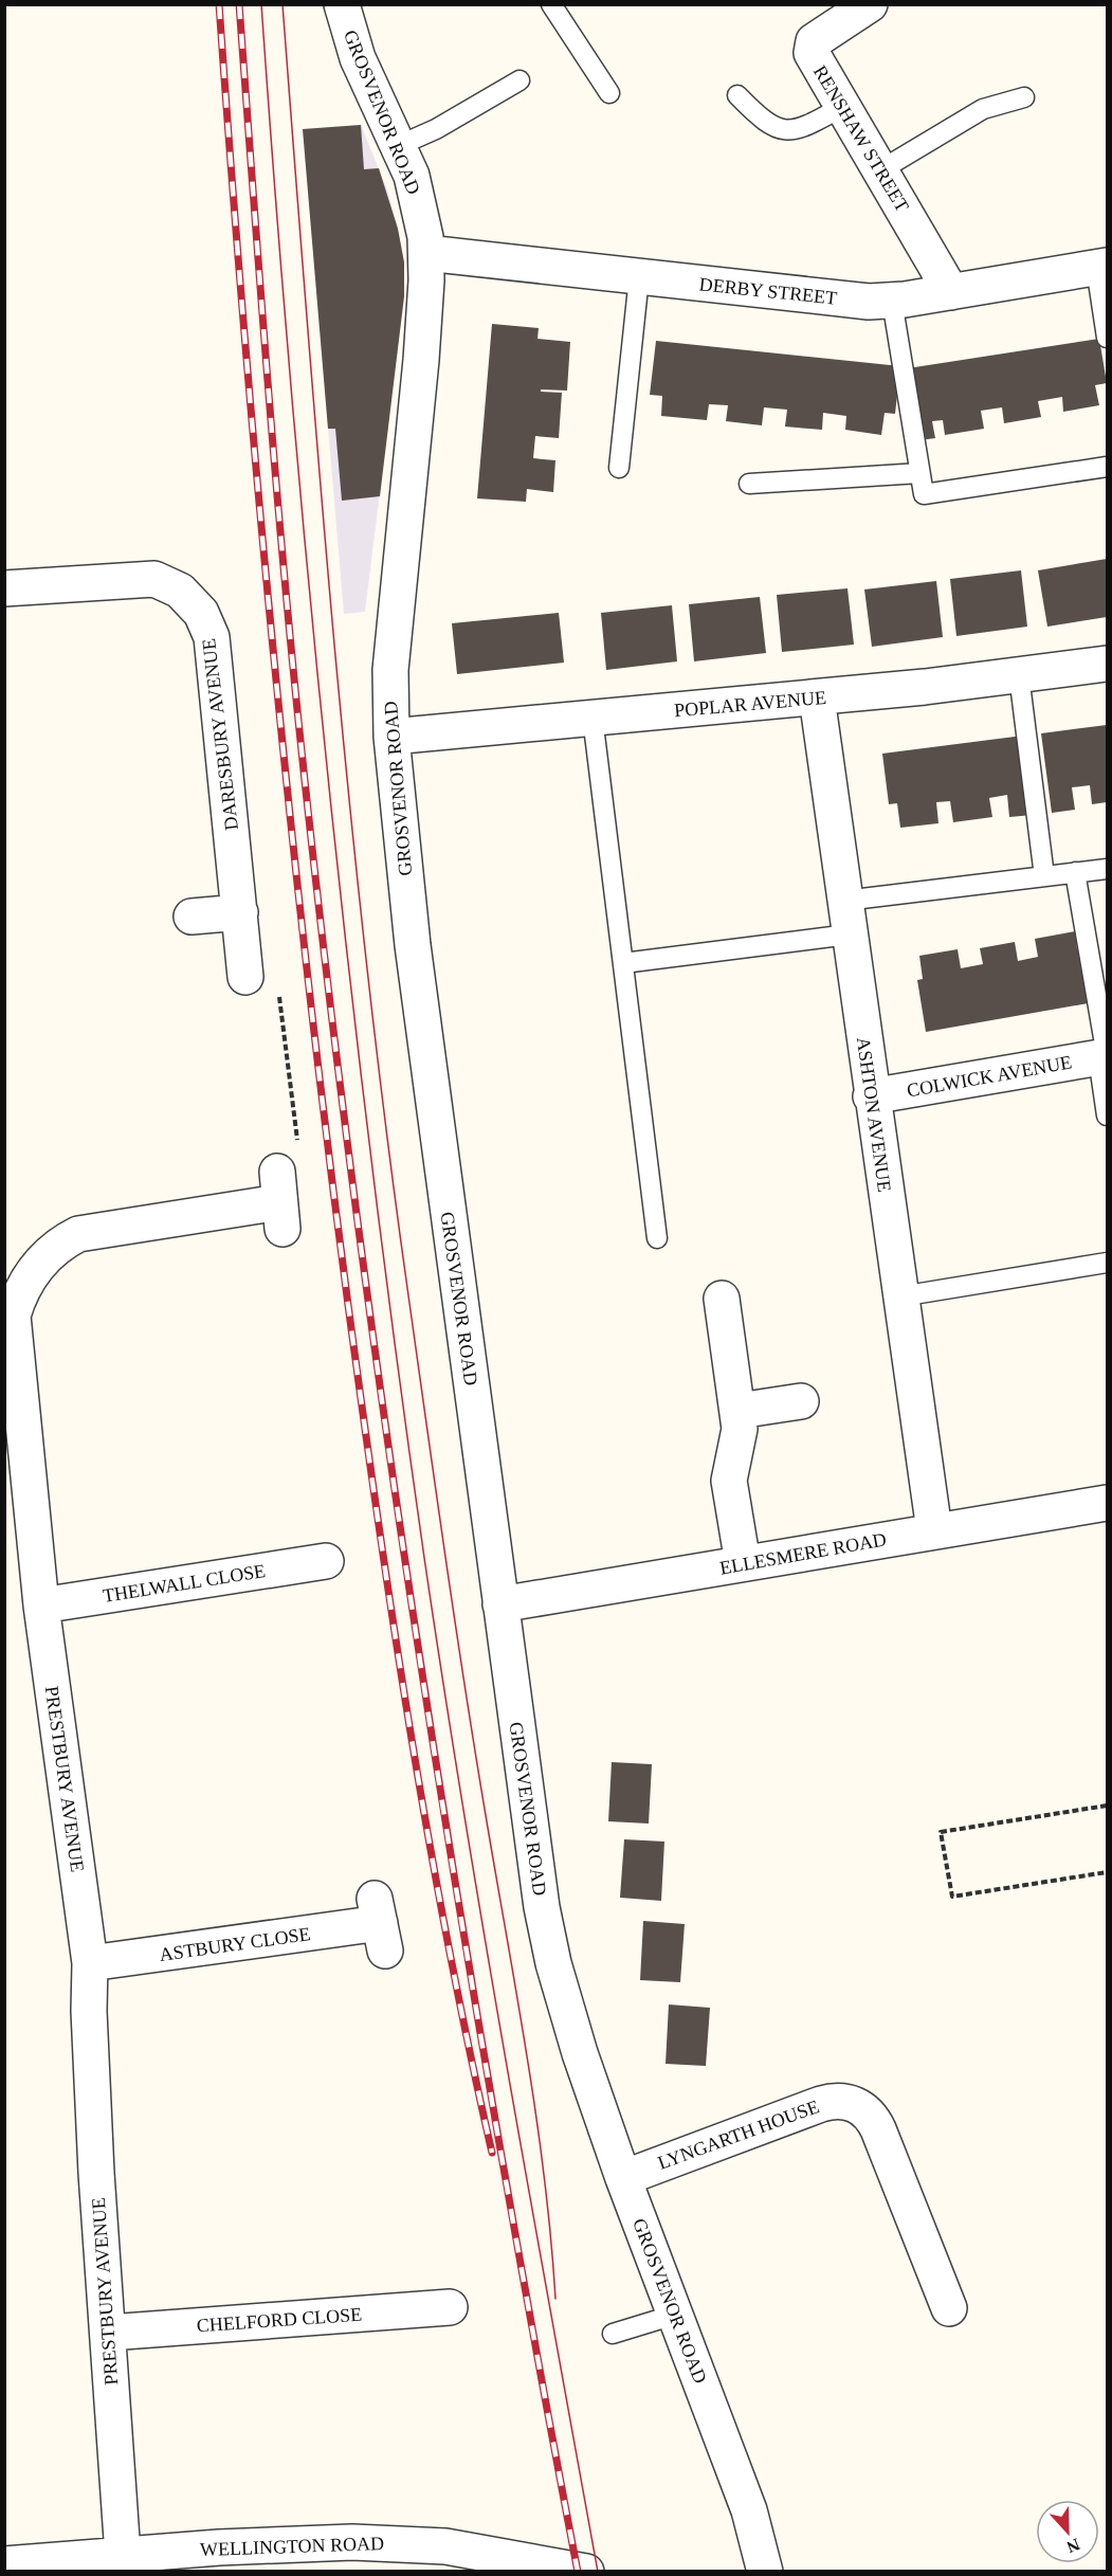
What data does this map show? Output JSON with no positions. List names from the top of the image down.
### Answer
{
  "streets": {
    "street": [
      "GROSVENOR ROAD",
      "RENSHAW STREET",
      "DERBY STREET",
      "POPLAR AVENUE",
      "DARESBURY AVENUE",
      "COLWICK AVENUE",
      "ASHTON AVENUE",
      "ELLESMERE ROAD",
      "THELWALL CLOSE",
      "PRESTBURY AVENUE",
      "ASTBURY CLOSE",
      "LYNGARTH HOUSE",
      "CHELFORD CLOSE",
      "WELLINGTON ROAD"
    ]
  },
  "crossings": [
    ["GROSVENOR ROAD", "DERBY STREET"],
    ["GROSVENOR ROAD", "POPLAR AVENUE"],
    ["GROSVENOR ROAD", "ELLESMERE ROAD"],
    ["GROSVENOR ROAD", "LYNGARTH HOUSE"],
    ["RENSHAW STREET", "DERBY STREET"],
    ["POPLAR AVENUE", "ASHTON AVENUE"],
    ["COLWICK AVENUE", "ASHTON AVENUE"],
    ["ASHTON AVENUE", "ELLESMERE ROAD"],
    ["THELWALL CLOSE", "PRESTBURY AVENUE"],
    ["PRESTBURY AVENUE", "ASTBURY CLOSE"],
    ["PRESTBURY AVENUE", "CHELFORD CLOSE"],
    ["PRESTBURY AVENUE", "WELLINGTON ROAD"]
  ],
  "north": "bottom"
}
